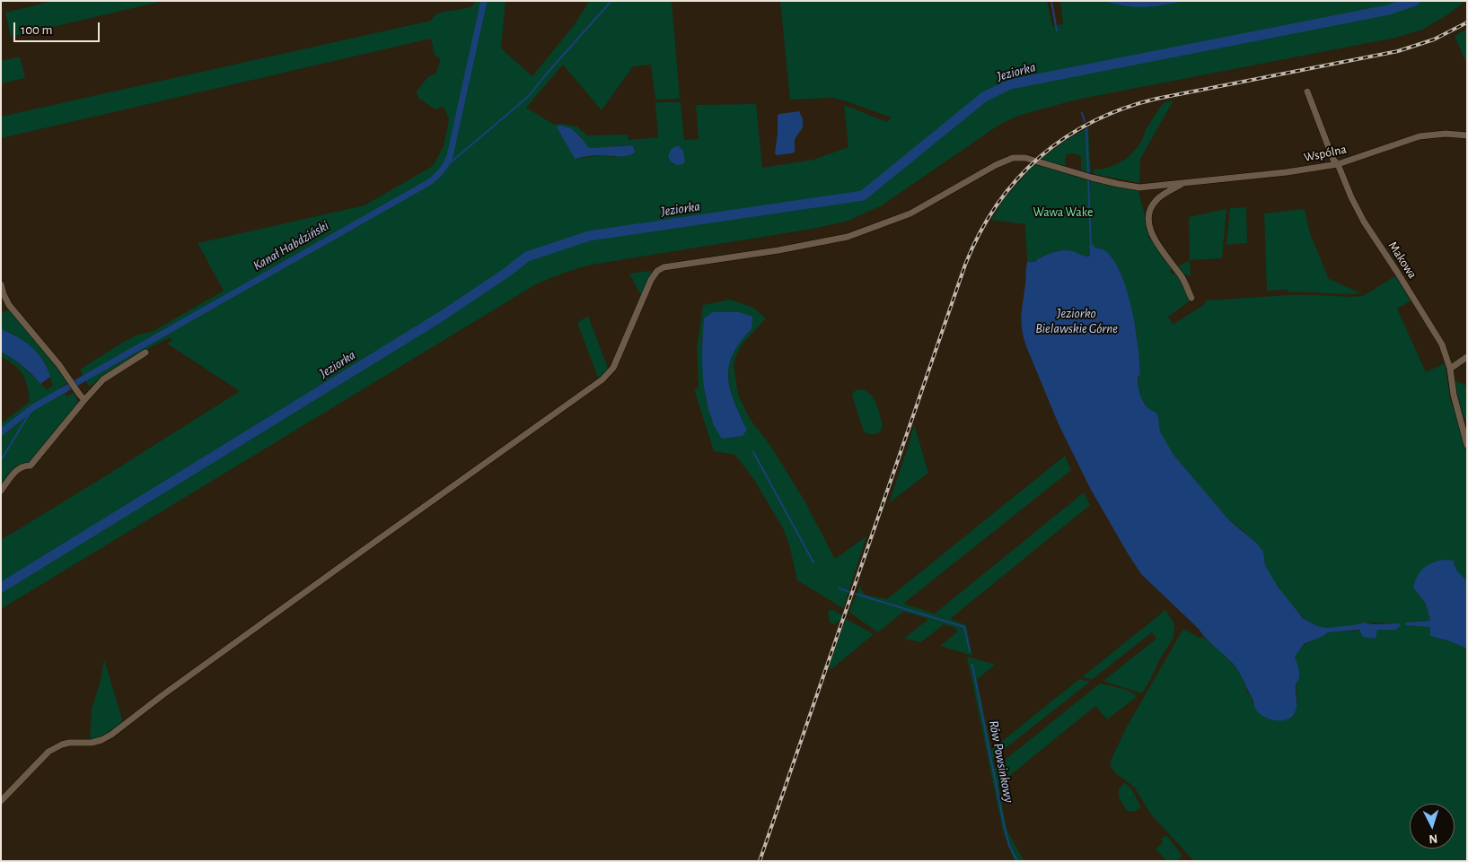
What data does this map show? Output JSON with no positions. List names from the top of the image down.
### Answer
{
  "streets": {
    "street": ["Wspólna", "Makowa"]
  },
  "crossings": [
    ["Wspólna", "Makowa"]
  ],
  "water": [
    "Jeziorka",
    "Kanał Habdziński",
    "Jeziorko Bielawskie Górne",
    "Rów Powsinkowy"
  ],
  "parks": ["Wawa Wake"],
  "scale_bar": "100 m",
  "north": "bottom"
}
